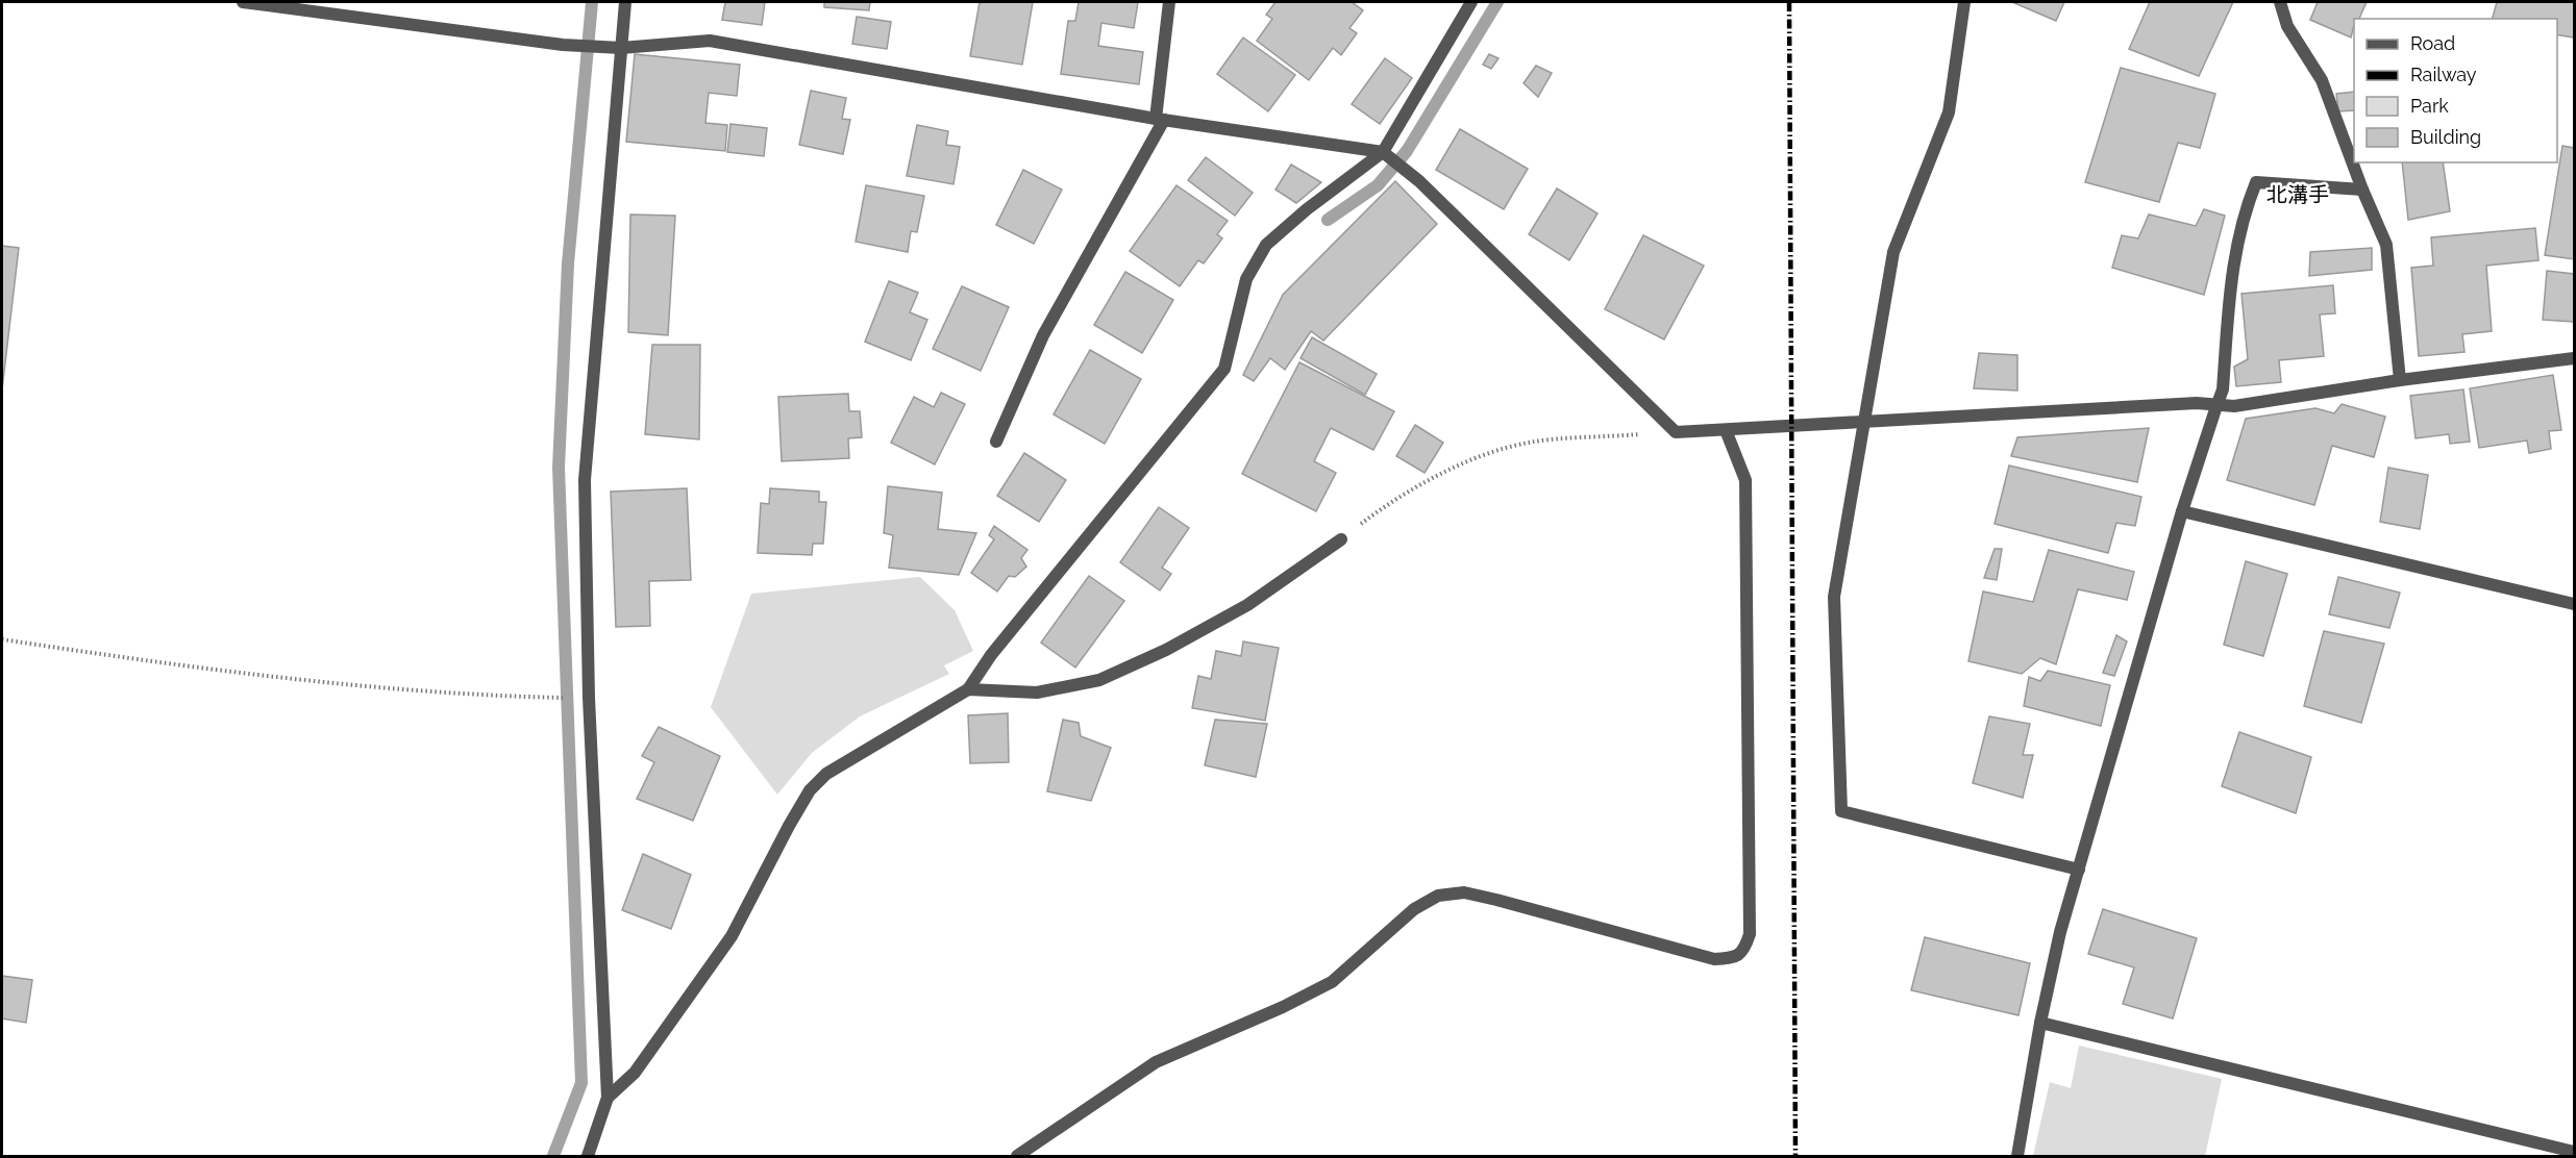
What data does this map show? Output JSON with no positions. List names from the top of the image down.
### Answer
{
  "districts": ["北溝手"],
  "legend": [
    "Road",
    "Railway",
    "Park",
    "Building"
  ]
}
